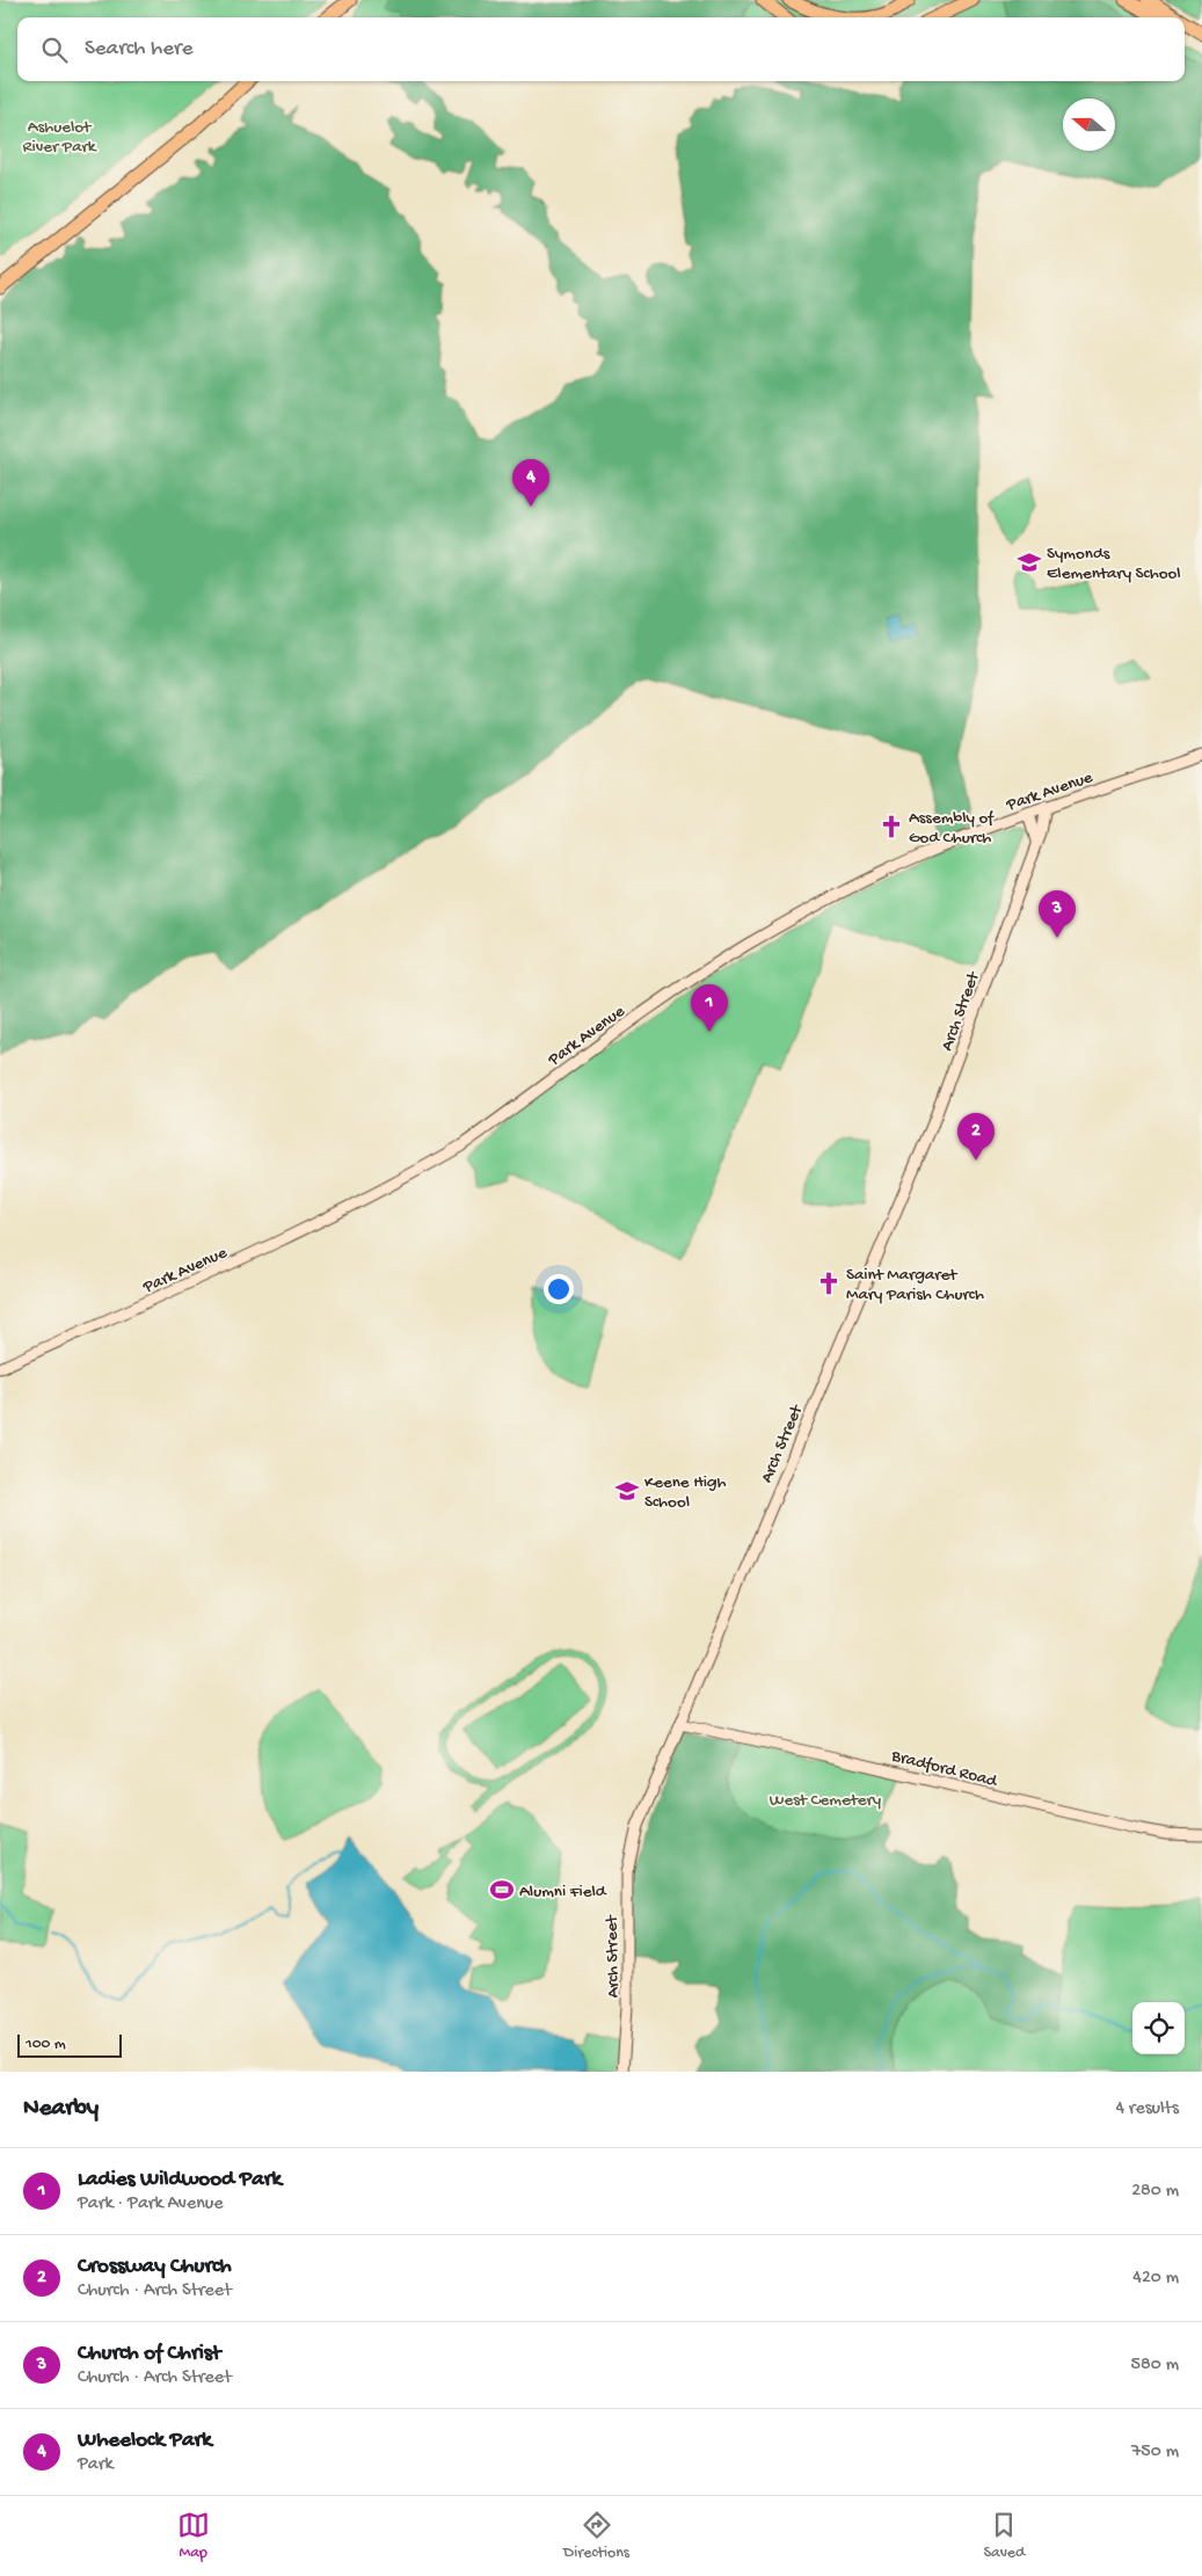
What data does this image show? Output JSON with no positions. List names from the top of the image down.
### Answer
{
  "streets": {
    "street": ["Park Avenue", "Arch Street", "Bradford Road"]
  },
  "crossings": [
    ["Park Avenue", "Arch Street"],
    ["Arch Street", "Bradford Road"]
  ],
  "parks": ["Ashuelot River Park", "West Cemetery"],
  "places": {
    "school or university": ["Symonds Elementary School", "Keene High School"],
    "church": ["Assembly of God Church", "Saint Margaret Mary Parish Church"],
    "sports": ["Alumni Field"]
  },
  "scale_bar": "100 m",
  "north": "left",
  "page": {
    "search": "Search here",
    "pins": [
      "4",
      "3",
      "1",
      "2"
    ],
    "scale": "100 m",
    "heading": ["Nearby", "4 results"],
    "list": [
      {
        "mark": "1",
        "name": "Ladies Wildwood Park",
        "note": "Park · Park Avenue",
        "value": "280 m"
      },
      {
        "mark": "2",
        "name": "Crossway Church",
        "note": "Church · Arch Street",
        "value": "420 m"
      },
      {
        "mark": "3",
        "name": "Church of Christ",
        "note": "Church · Arch Street",
        "value": "580 m"
      },
      {
        "mark": "4",
        "name": "Wheelock Park",
        "note": "Park",
        "value": "750 m"
      }
    ],
    "nav": ["Map", "Directions", "Saved"]
  }
}
